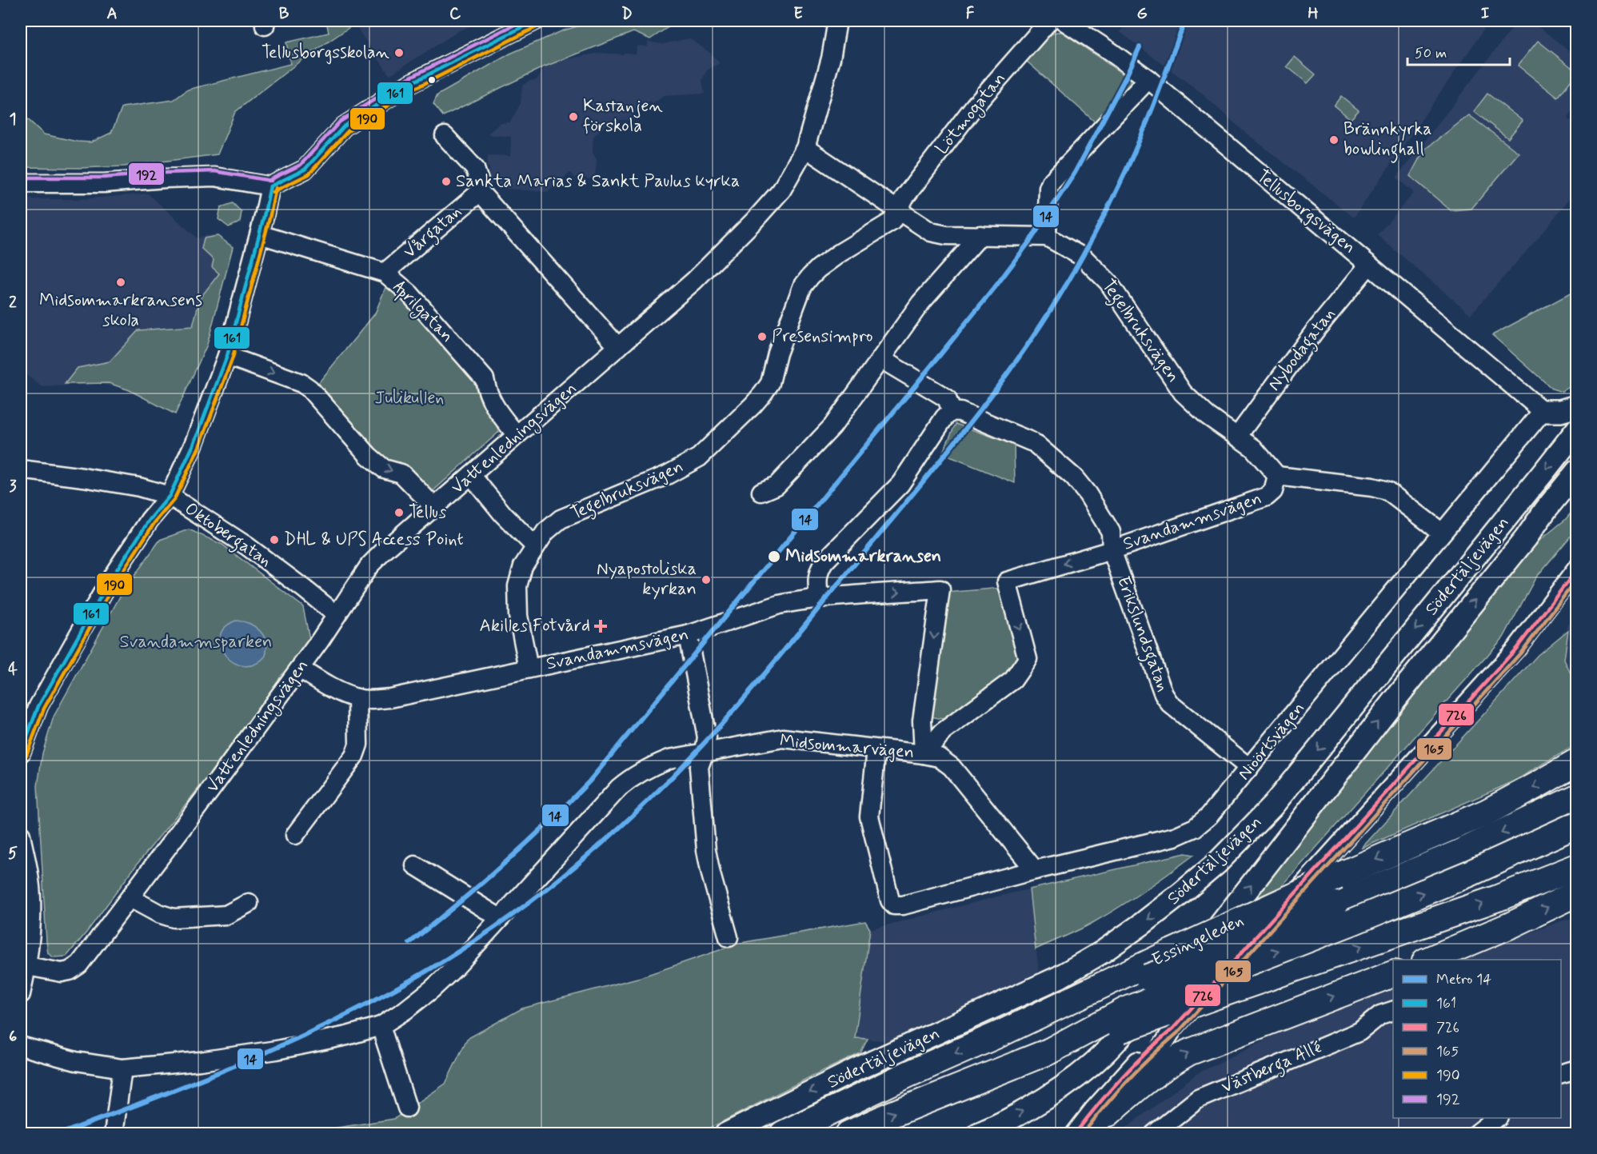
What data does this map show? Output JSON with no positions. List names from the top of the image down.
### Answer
{
  "streets": {
    "highway": ["Södertäljevägen", "Essingeleden"],
    "street": [
      "Lötmogatan",
      "Tellusborgsvägen",
      "Vårgatan",
      "Aprilgatan",
      "Tegelbruksvägen",
      "Nybodagatan",
      "Vattenledningsvägen",
      "Svandammsvägen",
      "Oktobergatan",
      "Erikslundsgatan",
      "Nioörtsvägen",
      "Midsommarvägen",
      "Västberga Allé"
    ]
  },
  "crossings": [
    ["Lötmogatan", "Tegelbruksvägen"],
    ["Tellusborgsvägen", "Nybodagatan"],
    ["Tellusborgsvägen", "Nioörtsvägen"],
    ["Vårgatan", "Aprilgatan"],
    ["Aprilgatan", "Vattenledningsvägen"],
    ["Tegelbruksvägen", "Nybodagatan"],
    ["Tegelbruksvägen", "Svandammsvägen"],
    ["Vattenledningsvägen", "Svandammsvägen"],
    ["Vattenledningsvägen", "Oktobergatan"],
    ["Svandammsvägen", "Erikslundsgatan"],
    ["Svandammsvägen", "Nioörtsvägen"],
    ["Svandammsvägen", "Midsommarvägen"],
    ["Södertäljevägen", "Essingeleden"],
    ["Erikslundsgatan", "Nioörtsvägen"],
    ["Nioörtsvägen", "Midsommarvägen"]
  ],
  "parks": ["Julikullen", "Svandammsparken"],
  "places": {
    "other": [
      "Tellusborgsskolan",
      "Kastanjen förskola",
      "Brännkyrka bowlinghall",
      "Sankta Marias & Sankt Paulus kyrka",
      "Midsommarkransens skola",
      "Presensimpro",
      "Tellus",
      "DHL & UPS Access Point",
      "Midsommarkransen",
      "Nyapostoliska kyrkan"
    ],
    "health": ["Akilles Fotvård"]
  },
  "lines": [
    "metro line 14",
    "transit line 161",
    "transit line 192",
    "transit line 190",
    "transit line 726",
    "transit line 165"
  ],
  "legend": [
    "Metro 14",
    "161",
    "726",
    "165",
    "190",
    "192"
  ],
  "scale_bar": "50 m",
  "grid": {
    "columns": [
      "A",
      "B",
      "C",
      "D",
      "E",
      "F",
      "G",
      "H",
      "I"
    ],
    "rows": [
      "1",
      "2",
      "3",
      "4",
      "5",
      "6"
    ]
  }
}
